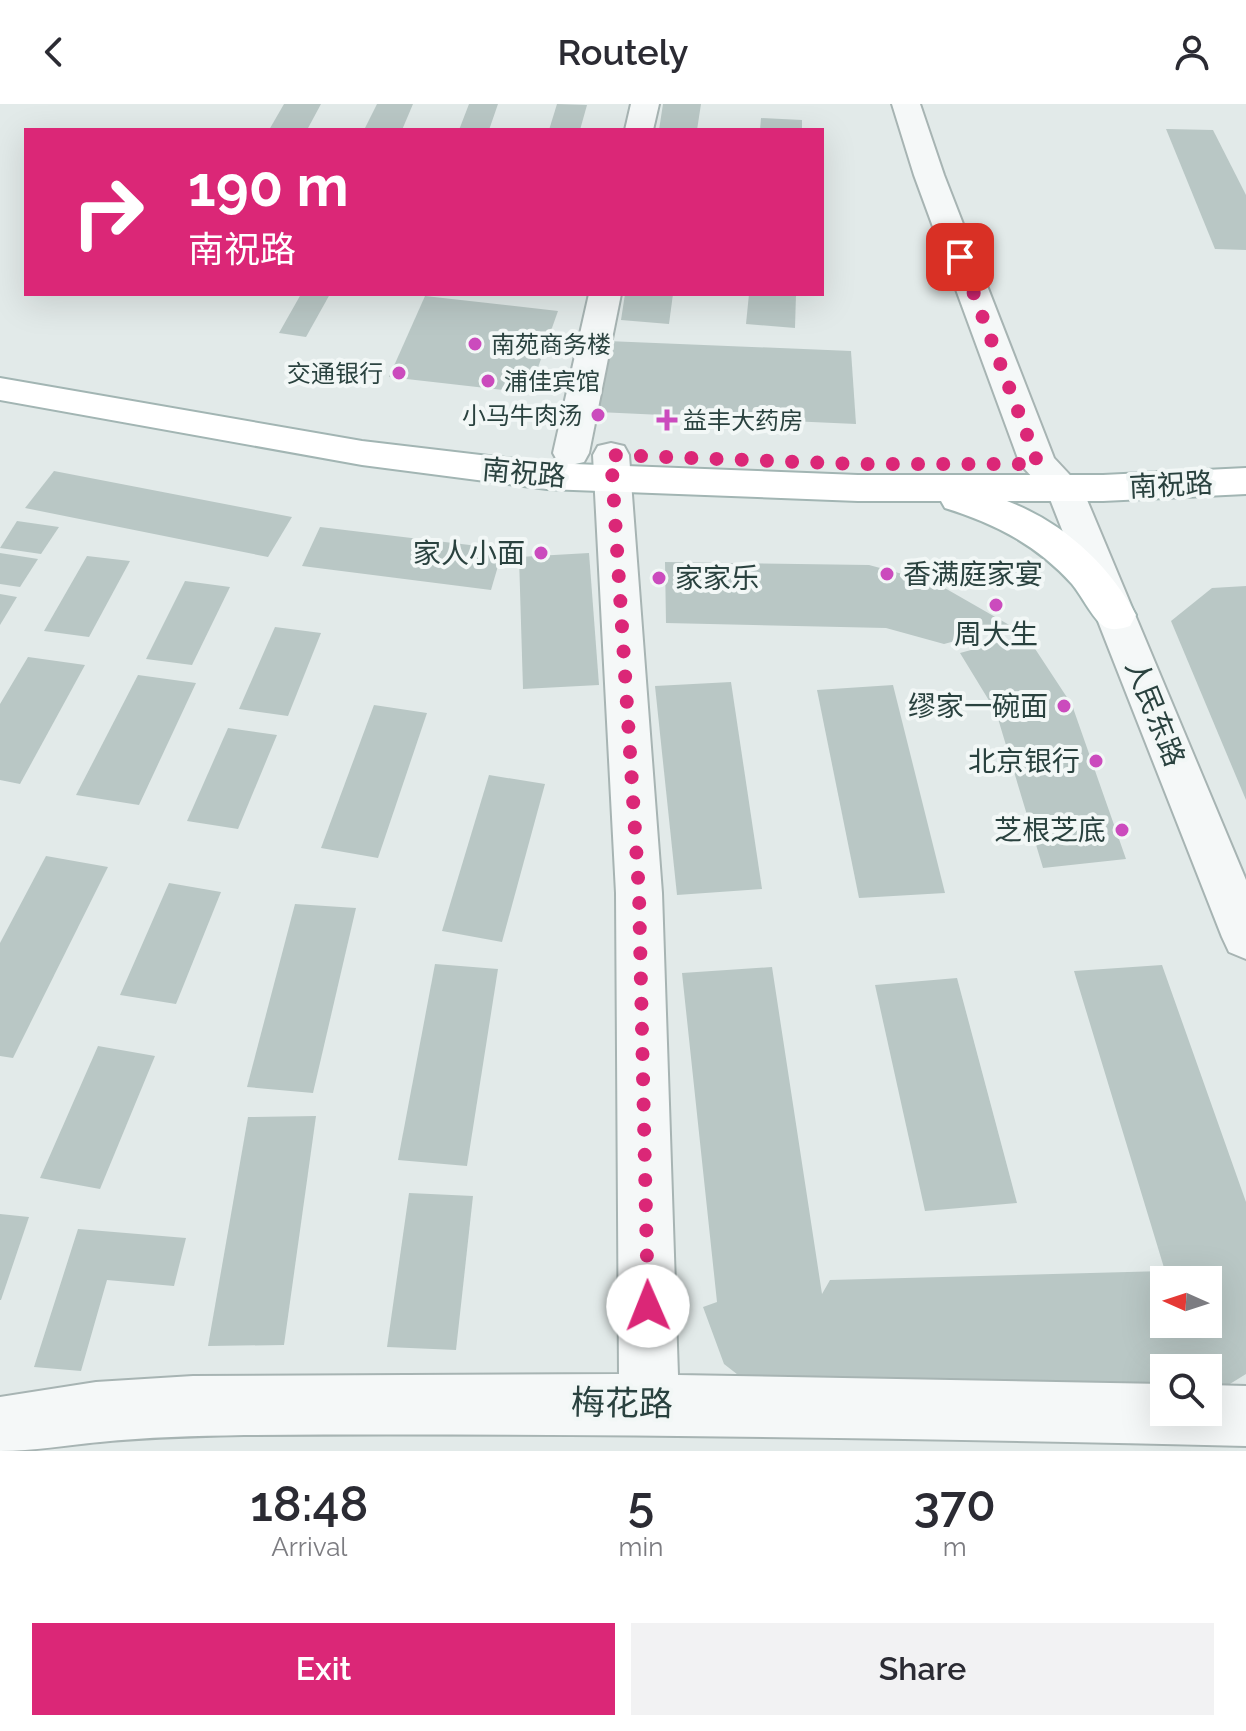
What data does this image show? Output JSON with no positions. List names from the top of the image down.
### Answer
{
  "streets": {
    "main road": ["南祝路"],
    "street": ["人民东路", "梅花路"]
  },
  "crossings": [
    ["南祝路", "人民东路"]
  ],
  "places": {
    "other": [
      "南苑商务楼",
      "交通银行",
      "浦佳宾馆",
      "小马牛肉汤",
      "家人小面",
      "香满庭家宴",
      "家家乐",
      "周大生",
      "缪家一碗面",
      "北京银行",
      "芝根芝底"
    ],
    "health": ["益丰大药房"]
  },
  "north": "left",
  "page": {
    "header": "Routely",
    "turn": ["190 m", "南祝路"],
    "eta": [
      "18:48",
      "Arrival",
      "5",
      "min",
      "370",
      "m"
    ],
    "buttons": ["Exit", "Share"]
  }
}
